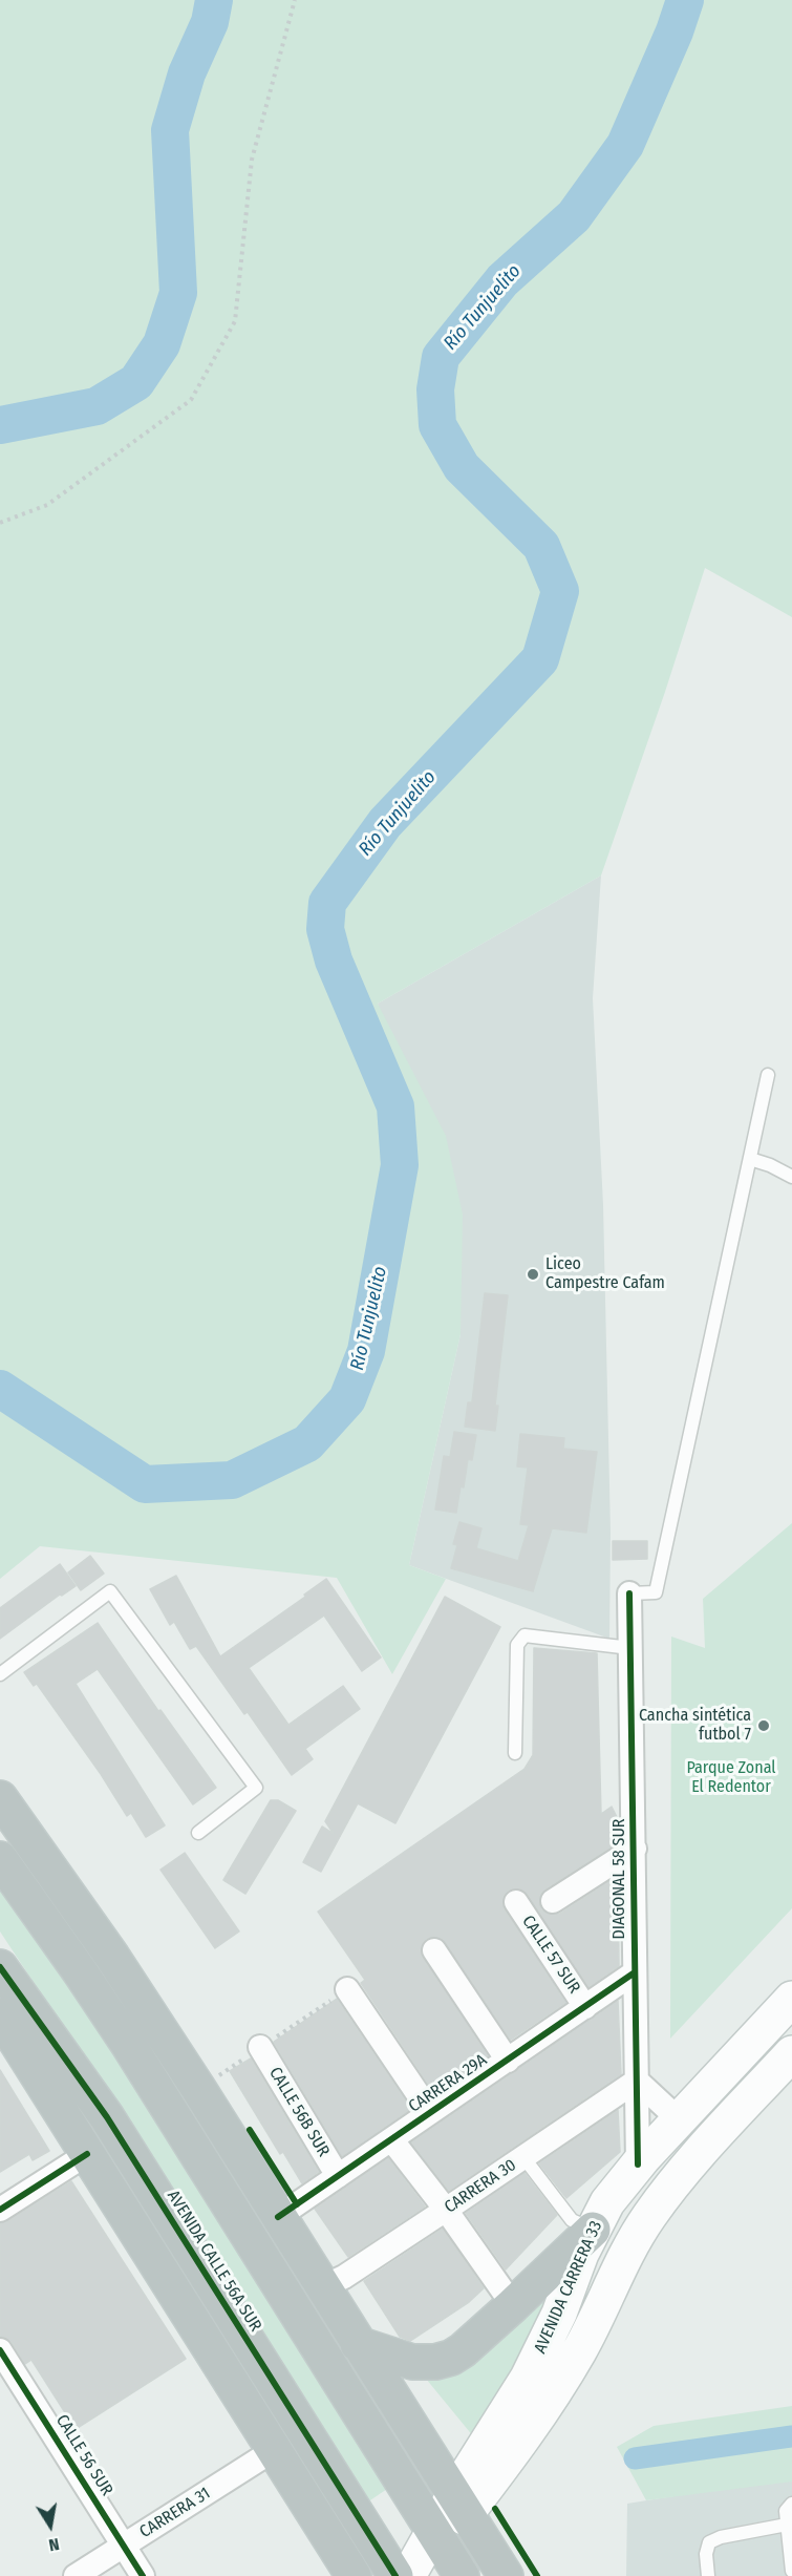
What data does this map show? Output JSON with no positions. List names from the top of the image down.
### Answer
{
  "streets": {
    "highway": ["AVENIDA CALLE 56A SUR"],
    "main road": ["AVENIDA CARRERA 33"],
    "street": [
      "DIAGONAL 58 SUR",
      "CALLE 57 SUR",
      "CARRERA 29A",
      "CALLE 56B SUR",
      "CARRERA 30",
      "CALLE 56 SUR",
      "CARRERA 31"
    ]
  },
  "crossings": [
    ["DIAGONAL 58 SUR", "CARRERA 29A"],
    ["DIAGONAL 58 SUR", "CARRERA 30"],
    ["DIAGONAL 58 SUR", "AVENIDA CARRERA 33"],
    ["CALLE 57 SUR", "CARRERA 29A"],
    ["CARRERA 29A", "CALLE 56B SUR"],
    ["CALLE 56 SUR", "CARRERA 31"]
  ],
  "water": ["Río Tunjuelito"],
  "parks": ["Parque Zonal El Redentor"],
  "places": ["Liceo Campestre Cafam", "Cancha sintética futbol 7"],
  "north": "bottom"
}
